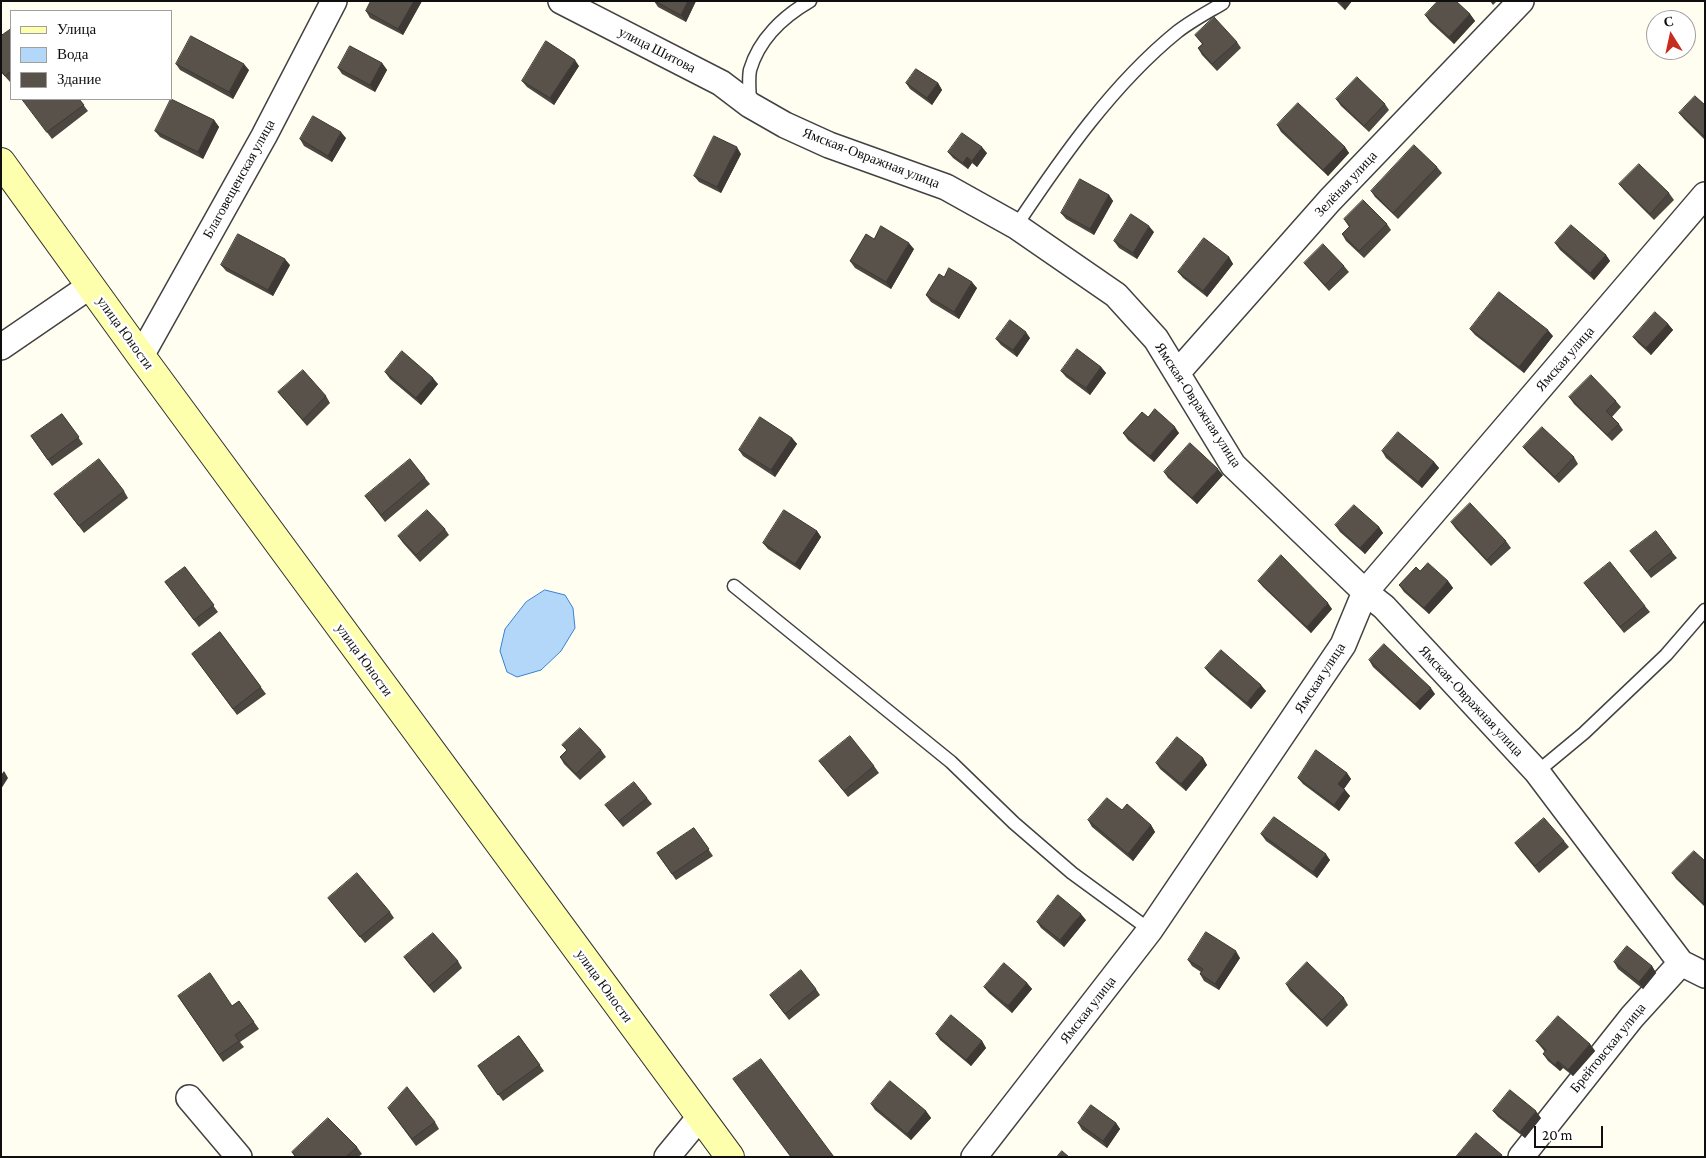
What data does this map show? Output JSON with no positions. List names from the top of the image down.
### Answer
{
  "streets": {
    "street": [
      "улица Шитова",
      "Ямская-Овражная улица",
      "Благовещенская улица",
      "Зелёная улица",
      "улица Юности",
      "Ямская улица",
      "Брейтовская улица"
    ]
  },
  "crossings": [
    ["улица Шитова", "Ямская-Овражная улица"],
    ["Ямская-Овражная улица", "Зелёная улица"],
    ["Ямская-Овражная улица", "Ямская улица"],
    ["Ямская-Овражная улица", "Брейтовская улица"],
    ["Благовещенская улица", "улица Юности"]
  ],
  "legend": ["Улица", "Вода", "Здание"],
  "scale_bar": "20 m",
  "north": "top"
}
